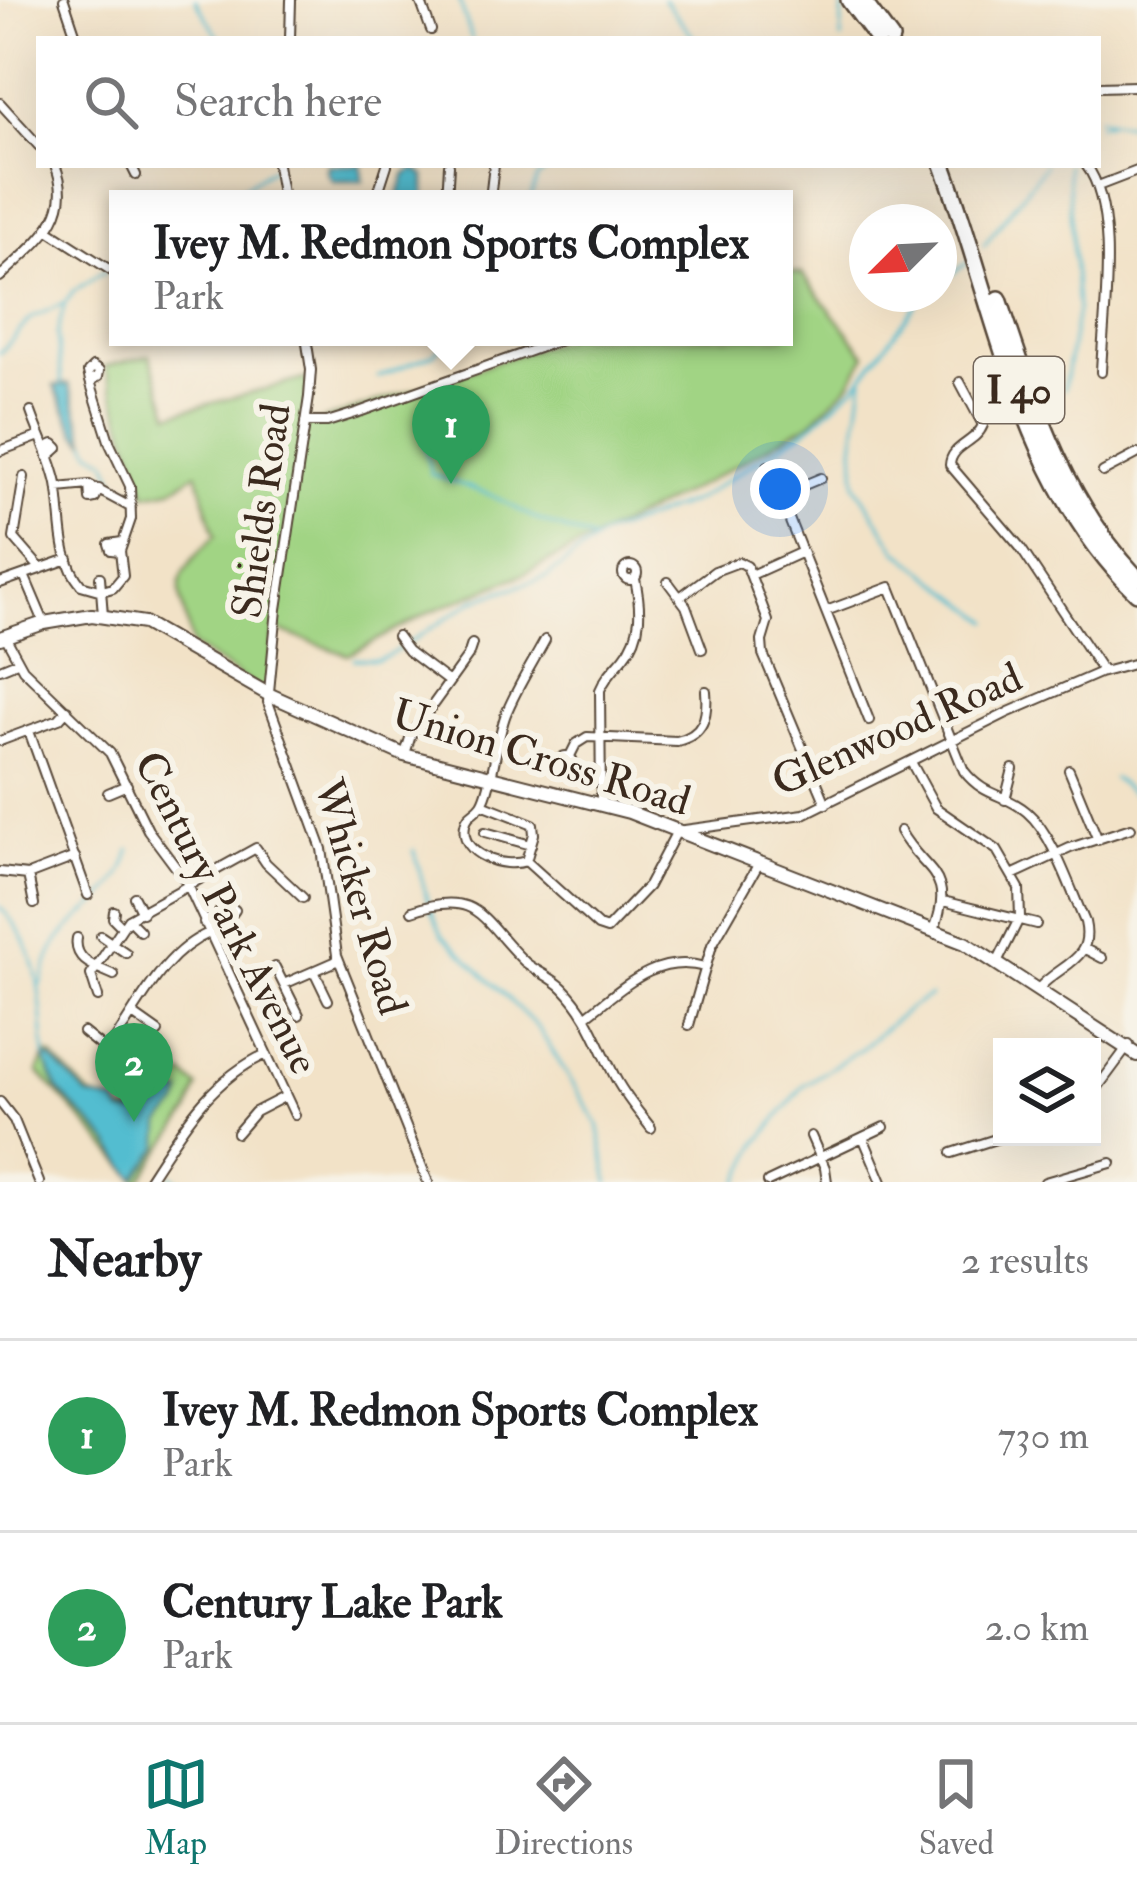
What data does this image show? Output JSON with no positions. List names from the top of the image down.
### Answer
{
  "streets": {
    "highway": ["I 40"],
    "main road": ["Union Cross Road"],
    "street": [
      "Shields Road",
      "Glenwood Road",
      "Whicker Road",
      "Century Park Avenue"
    ]
  },
  "crossings": [
    ["Shields Road", "Union Cross Road"],
    ["Shields Road", "Whicker Road"],
    ["Glenwood Road", "Union Cross Road"],
    ["Union Cross Road", "Whicker Road"],
    ["Union Cross Road", "Century Park Avenue"]
  ],
  "north": "bottom left",
  "page": {
    "search": "Search here",
    "popup": ["Ivey M. Redmon Sports Complex", "Park"],
    "pins": ["1", "2"],
    "heading": ["Nearby", "2 results"],
    "list": [
      {
        "mark": "1",
        "name": "Ivey M. Redmon Sports Complex",
        "note": "Park",
        "value": "730 m"
      },
      {
        "mark": "2",
        "name": "Century Lake Park",
        "note": "Park",
        "value": "2.0 km"
      }
    ],
    "nav": ["Map", "Directions", "Saved"]
  }
}
